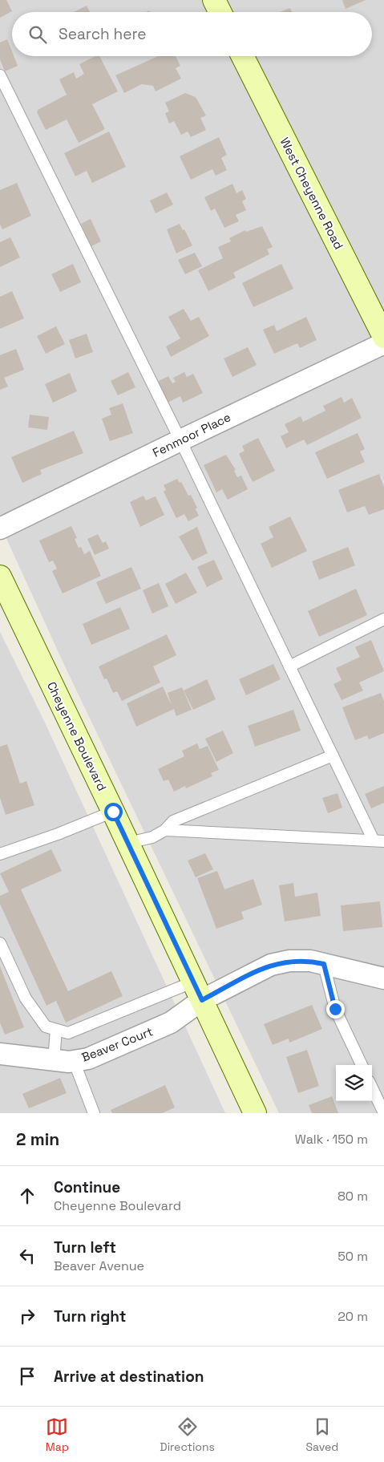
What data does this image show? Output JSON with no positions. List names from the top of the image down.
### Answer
{
  "streets": {
    "main road": ["West Cheyenne Road", "Cheyenne Boulevard"],
    "street": ["Fenmoor Place", "Beaver Court"]
  },
  "crossings": [
    ["Cheyenne Boulevard", "Beaver Court"]
  ],
  "page": {
    "search": "Search here",
    "heading": ["2 min", "Walk · 150 m"],
    "list": [
      ["Continue", "Cheyenne Boulevard", "80 m"],
      ["Turn left", "Beaver Avenue", "50 m"],
      ["Turn right", "20 m"],
      "Arrive at destination"
    ],
    "nav": ["Map", "Directions", "Saved"]
  }
}
